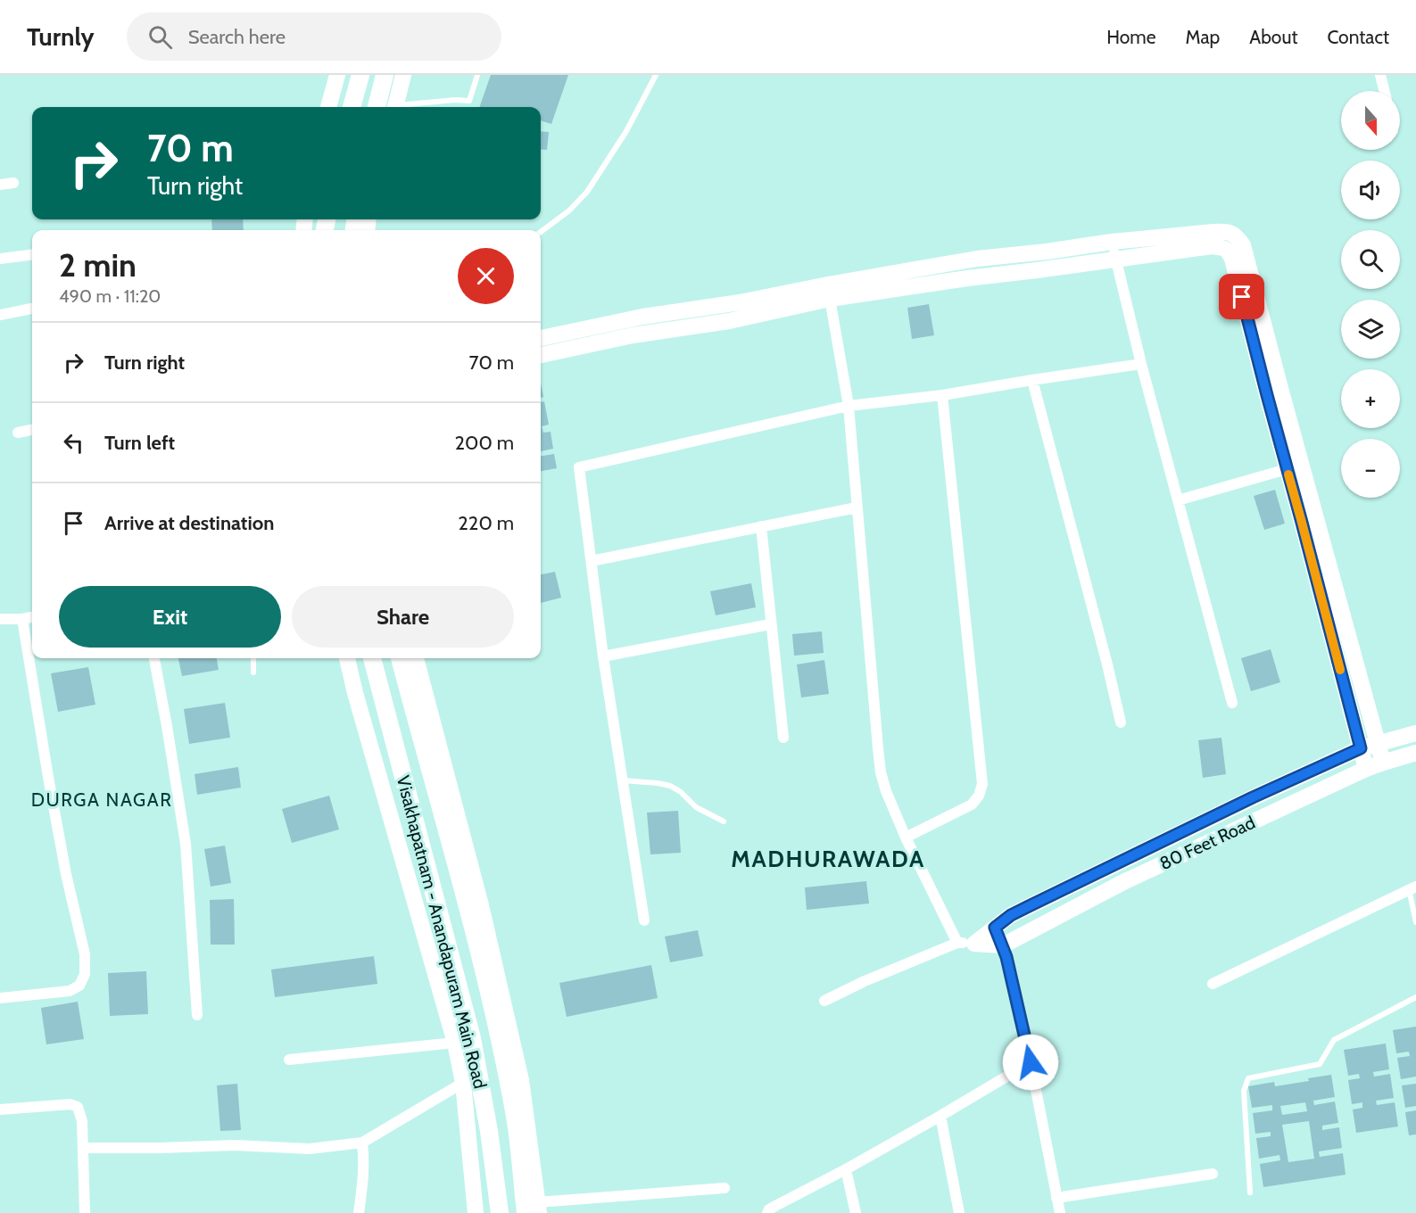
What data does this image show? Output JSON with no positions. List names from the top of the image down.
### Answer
{
  "streets": {
    "main road": ["Visakhapatnam - Anandapuram Main Road"],
    "street": ["80 Feet Road"]
  },
  "districts": ["DURGA NAGAR", "MADHURAWADA"],
  "north": "bottom",
  "page": {
    "header": "Turnly",
    "search": "Search here",
    "nav": [
      "Home",
      "Map",
      "About",
      "Contact"
    ],
    "map_buttons": ["+", "−"],
    "turn": ["70 m", "Turn right"],
    "heading": ["2 min", "490 m · 11:20"],
    "list": [
      {
        "name": "Turn right",
        "value": "70 m"
      },
      {
        "name": "Turn left",
        "value": "200 m"
      },
      {
        "name": "Arrive at destination",
        "value": "220 m"
      }
    ],
    "buttons": ["Exit", "Share"]
  }
}
